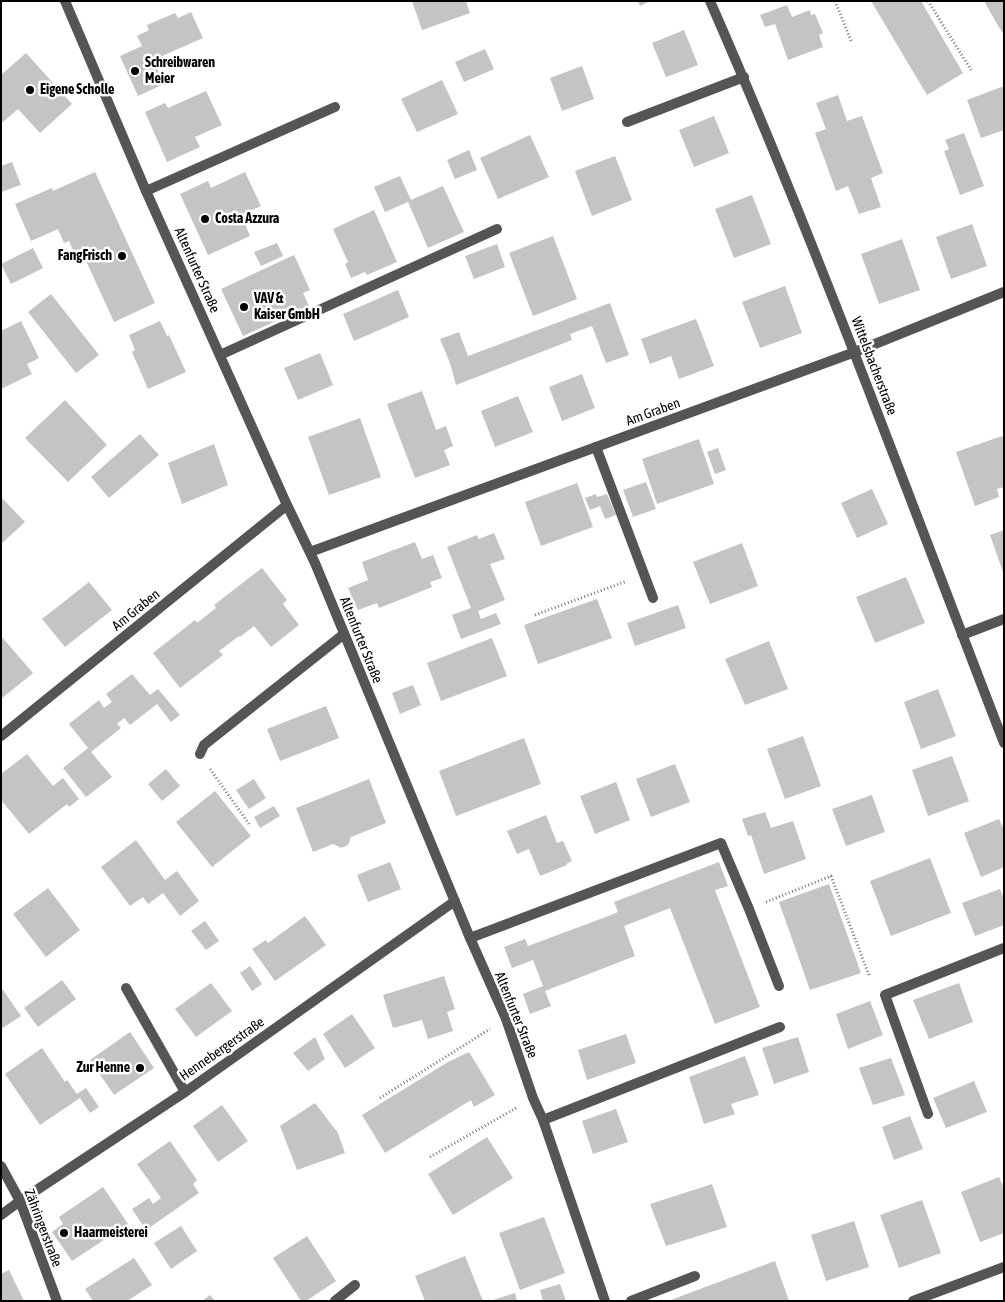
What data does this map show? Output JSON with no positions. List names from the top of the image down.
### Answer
{
  "streets": {
    "street": [
      "Altenfurter Straße",
      "Wittelsbacherstraße",
      "Am Graben",
      "Hennebergerstraße",
      "Zähringerstraße"
    ]
  },
  "crossings": [
    ["Altenfurter Straße", "Am Graben"],
    ["Altenfurter Straße", "Hennebergerstraße"],
    ["Wittelsbacherstraße", "Am Graben"],
    ["Hennebergerstraße", "Zähringerstraße"]
  ],
  "places": [
    "Schreibwaren Meier",
    "Eigene Scholle",
    "Costa Azzura",
    "FangFrisch",
    "VAV & Kaiser GmbH",
    "Zur Henne",
    "Haarmeisterei"
  ]
}
